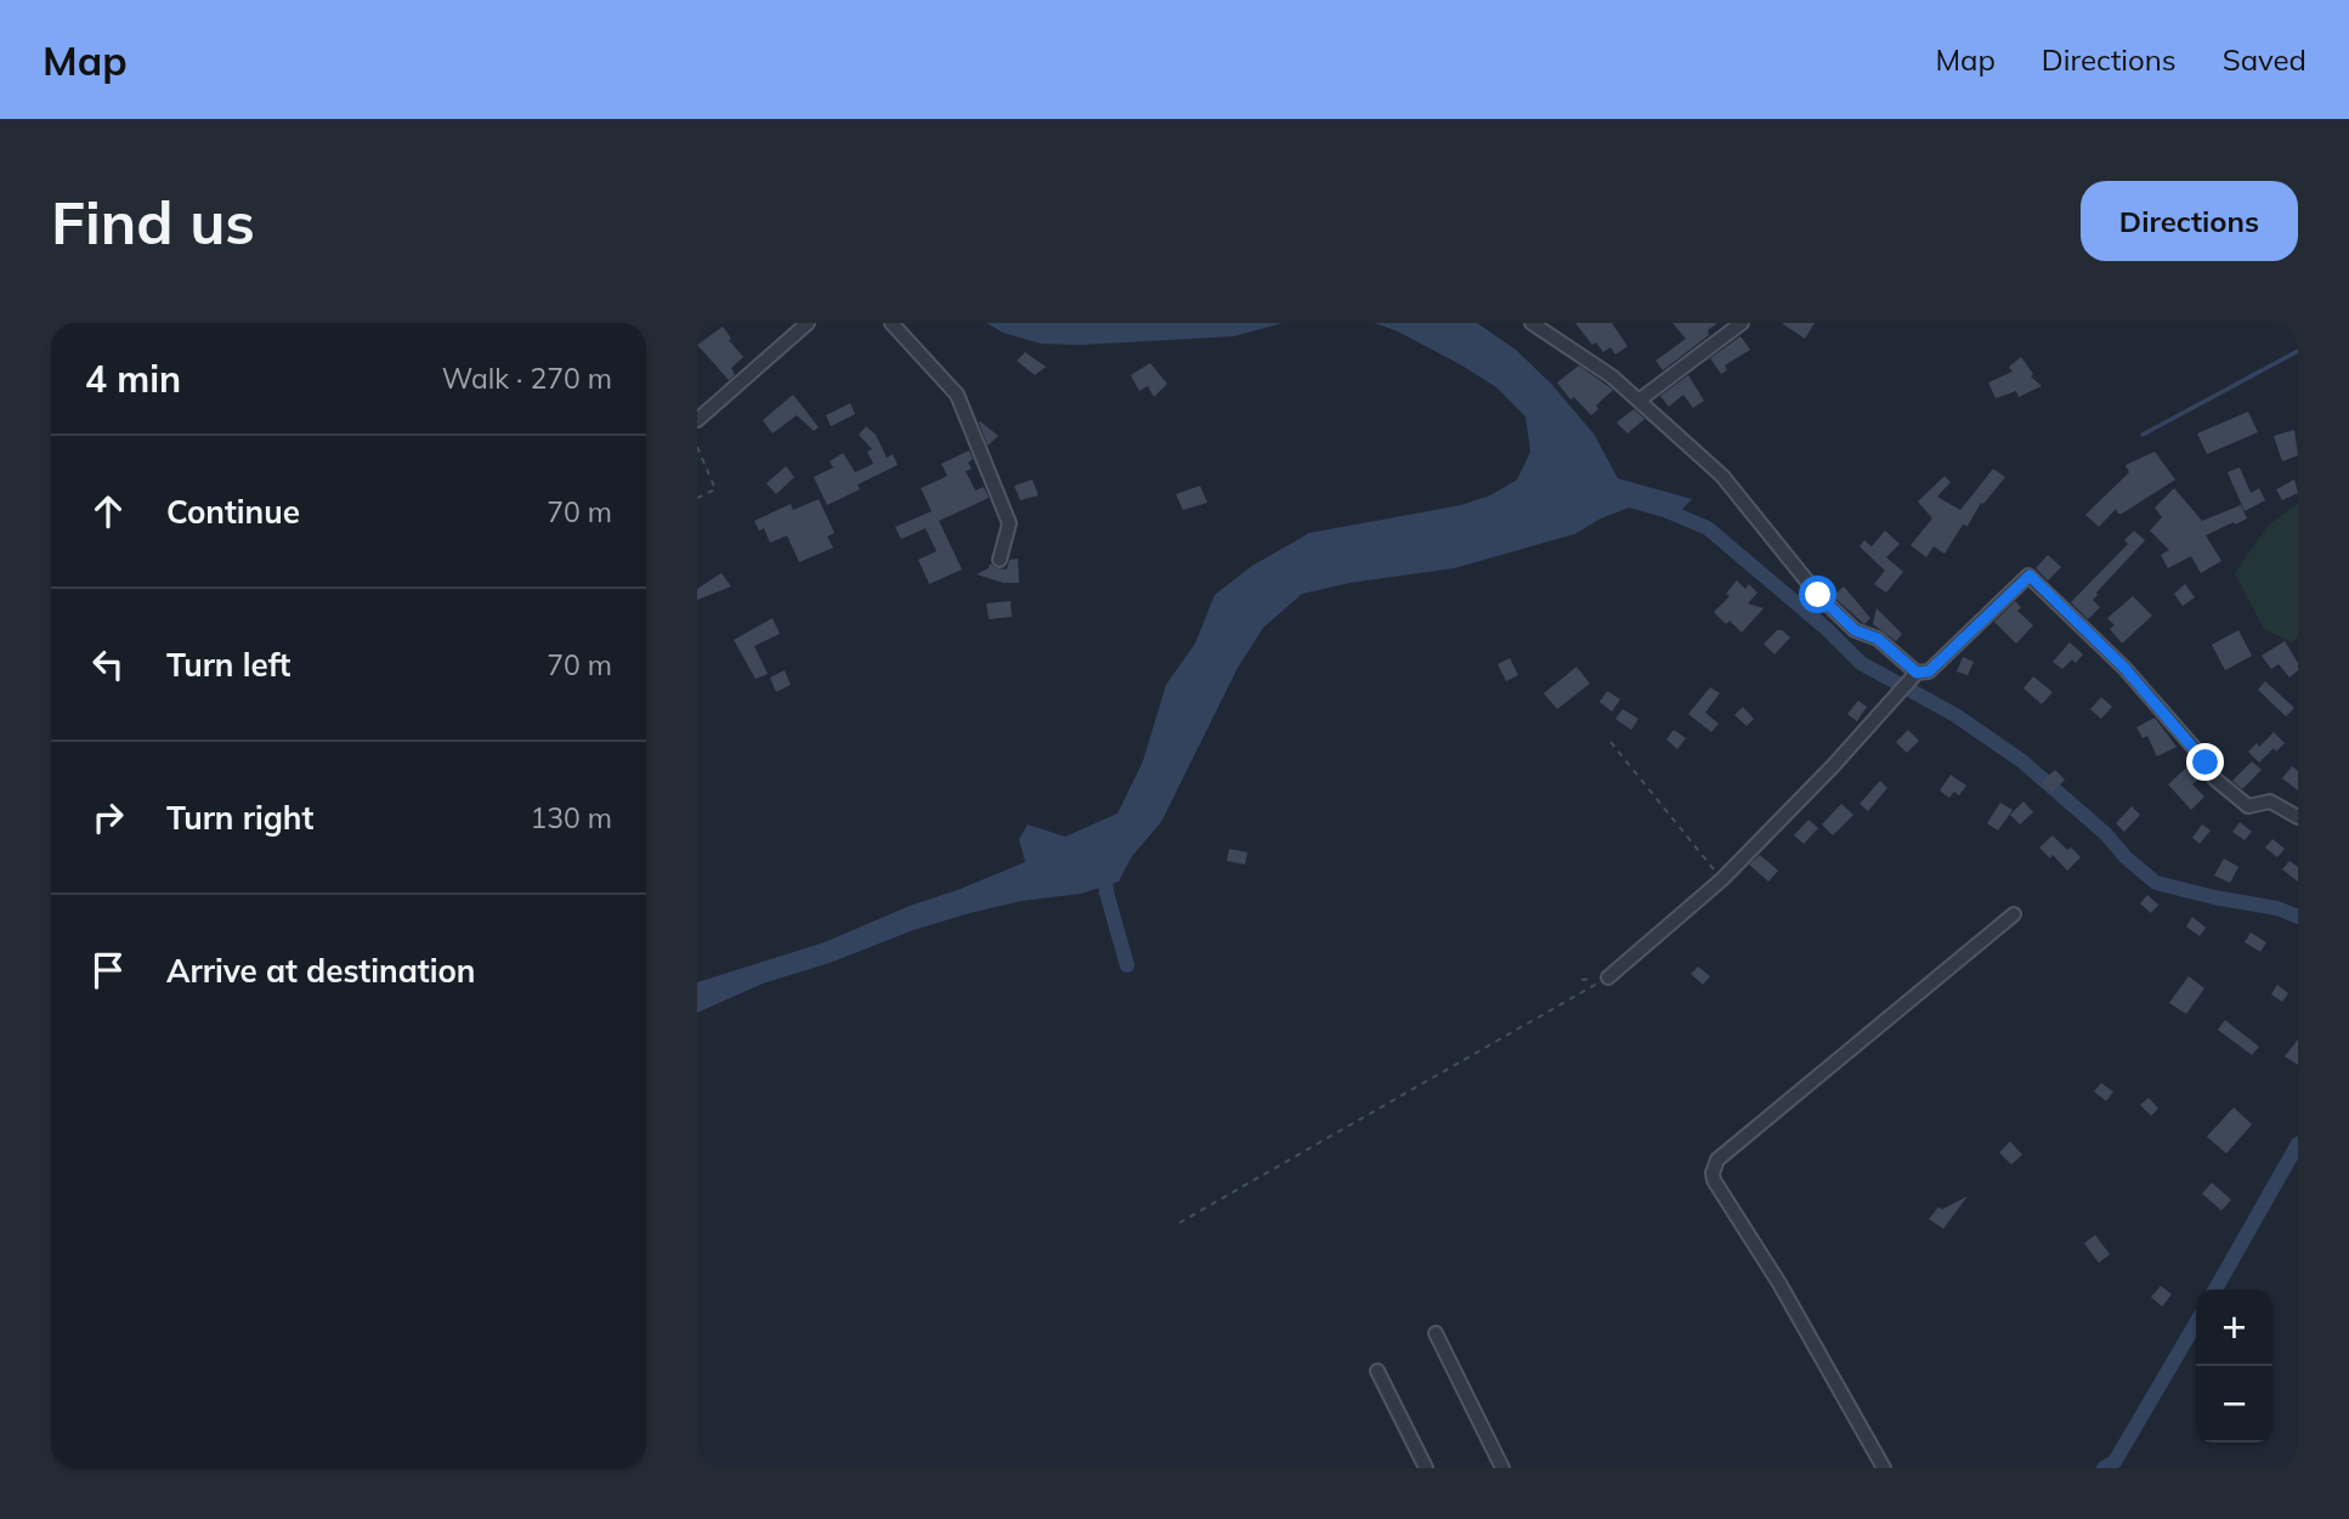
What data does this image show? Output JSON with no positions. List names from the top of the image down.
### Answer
{
  "page": {
    "header": "Map",
    "nav": ["Map", "Directions", "Saved"],
    "buttons": "Directions",
    "title": "Find us",
    "heading": ["4 min", "Walk · 270 m"],
    "list": [
      ["Continue", "70 m"],
      ["Turn left", "70 m"],
      ["Turn right", "130 m"],
      "Arrive at destination"
    ],
    "map_buttons": ["+", "−"]
  }
}
